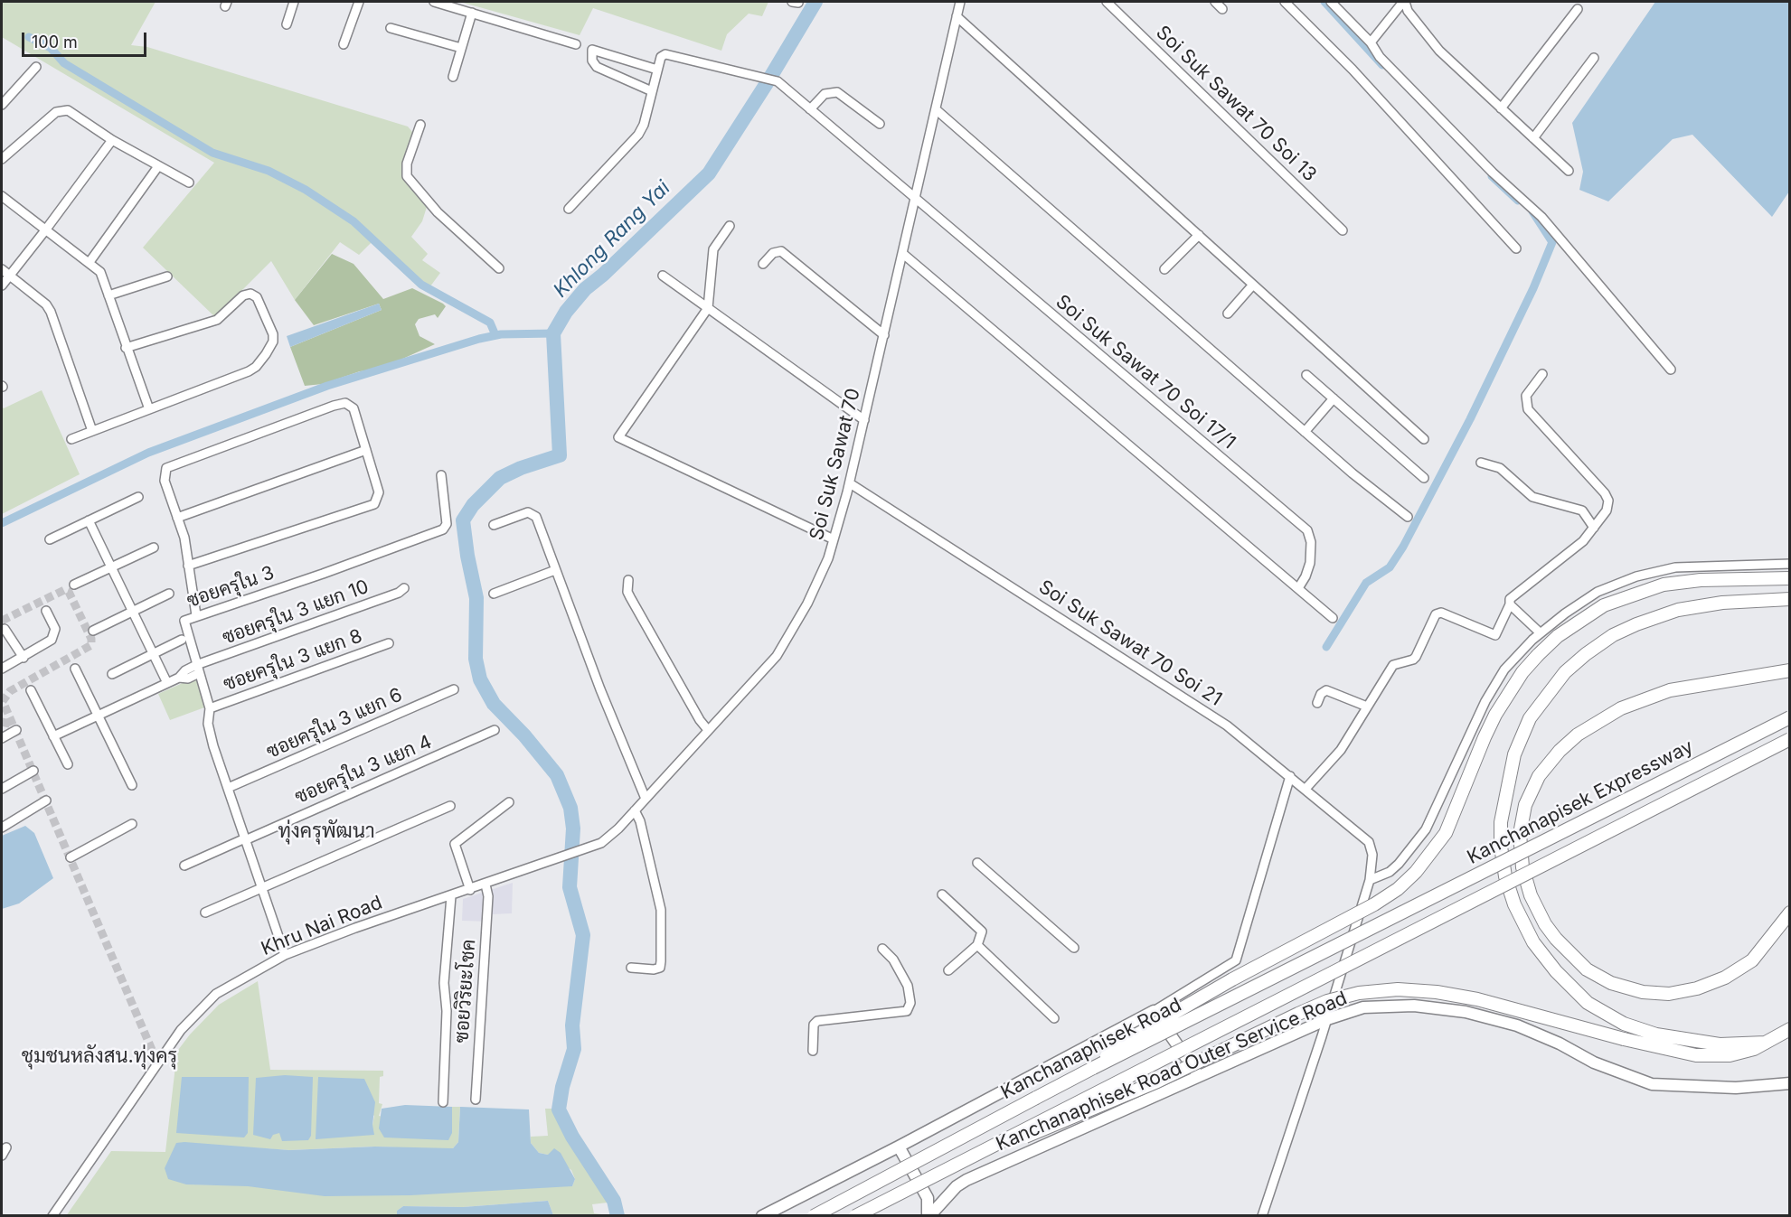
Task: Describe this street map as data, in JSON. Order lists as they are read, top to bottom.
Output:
{
  "streets": {
    "highway": ["Kanchanapisek Expressway", "Kanchanaphisek Road"],
    "main road": ["Kanchanaphisek Road Outer Service Road"],
    "street": [
      "Soi Suk Sawat 70 Soi 13",
      "Soi Suk Sawat 70 Soi 17/1",
      "Soi Suk Sawat 70",
      "ซอยครุใน 3",
      "ซอยครุใน 3 แยก 10",
      "Soi Suk Sawat 70 Soi 21",
      "ซอยครุใน 3 แยก 8",
      "ซอยครุใน 3 แยก 6",
      "ซอยครุใน 3 แยก 4",
      "Khru Nai Road",
      "ซอยวิริยะโชค"
    ]
  },
  "crossings": [
    ["Soi Suk Sawat 70 Soi 17/1", "Soi Suk Sawat 70"],
    ["Soi Suk Sawat 70", "Soi Suk Sawat 70 Soi 21"],
    ["Soi Suk Sawat 70", "Khru Nai Road"],
    ["ซอยครุใน 3", "ซอยครุใน 3 แยก 10"],
    ["ซอยครุใน 3", "ซอยครุใน 3 แยก 8"],
    ["ซอยครุใน 3", "ซอยครุใน 3 แยก 6"],
    ["ซอยครุใน 3", "ซอยครุใน 3 แยก 4"],
    ["ซอยครุใน 3", "Khru Nai Road"],
    ["Kanchanapisek Expressway", "Kanchanaphisek Road"],
    ["Khru Nai Road", "ซอยวิริยะโชค"]
  ],
  "districts": ["ทุ่งครุพัฒนา", "ชุมชนหลังสน.ทุ่งครุ"],
  "water": ["Khlong Rang Yai"],
  "scale_bar": "100 m"
}
